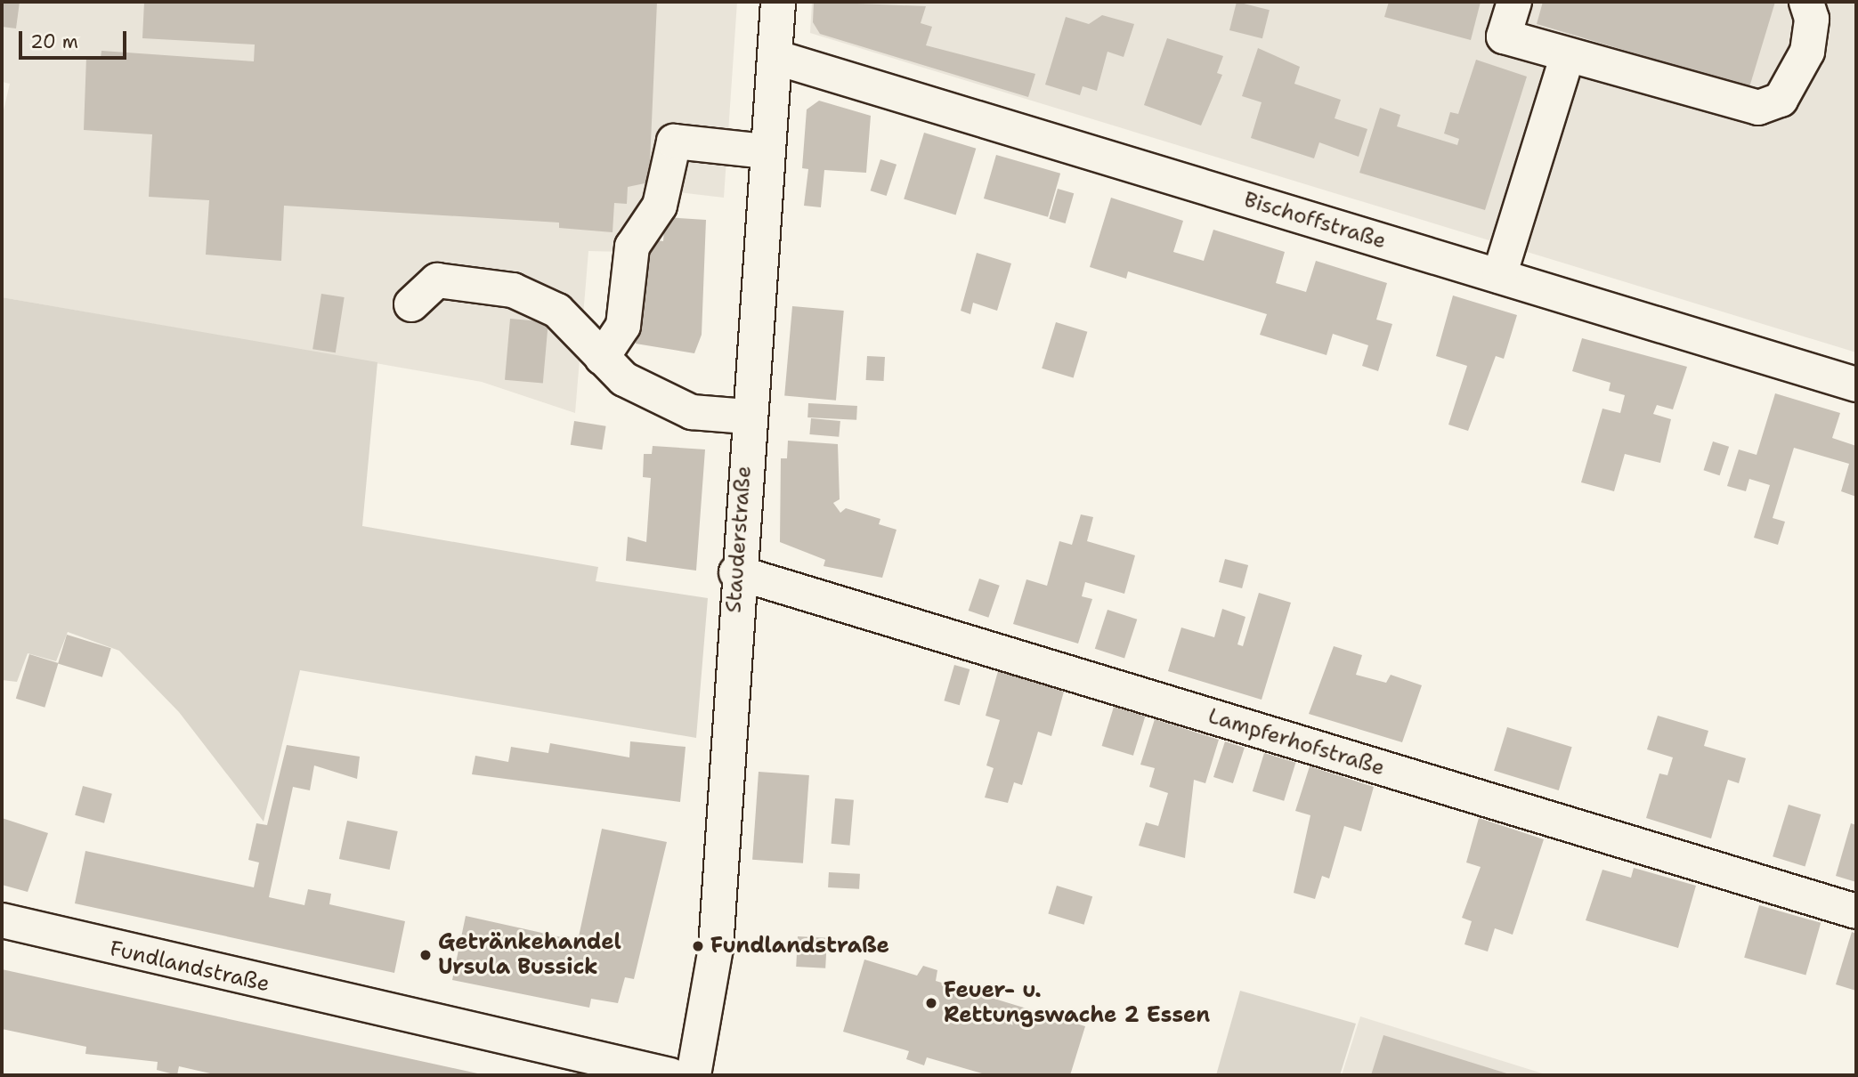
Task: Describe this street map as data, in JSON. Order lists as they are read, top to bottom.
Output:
{
  "streets": {
    "street": [
      "Bischoffstraße",
      "Stauderstraße",
      "Lampferhofstraße",
      "Fundlandstraße"
    ]
  },
  "crossings": [
    ["Bischoffstraße", "Stauderstraße"],
    ["Stauderstraße", "Lampferhofstraße"]
  ],
  "places": ["Fundlandstraße", "Getränkehandel Ursula Bussick", "Feuer- u. Rettungswache 2 Essen"],
  "scale_bar": "20 m"
}
